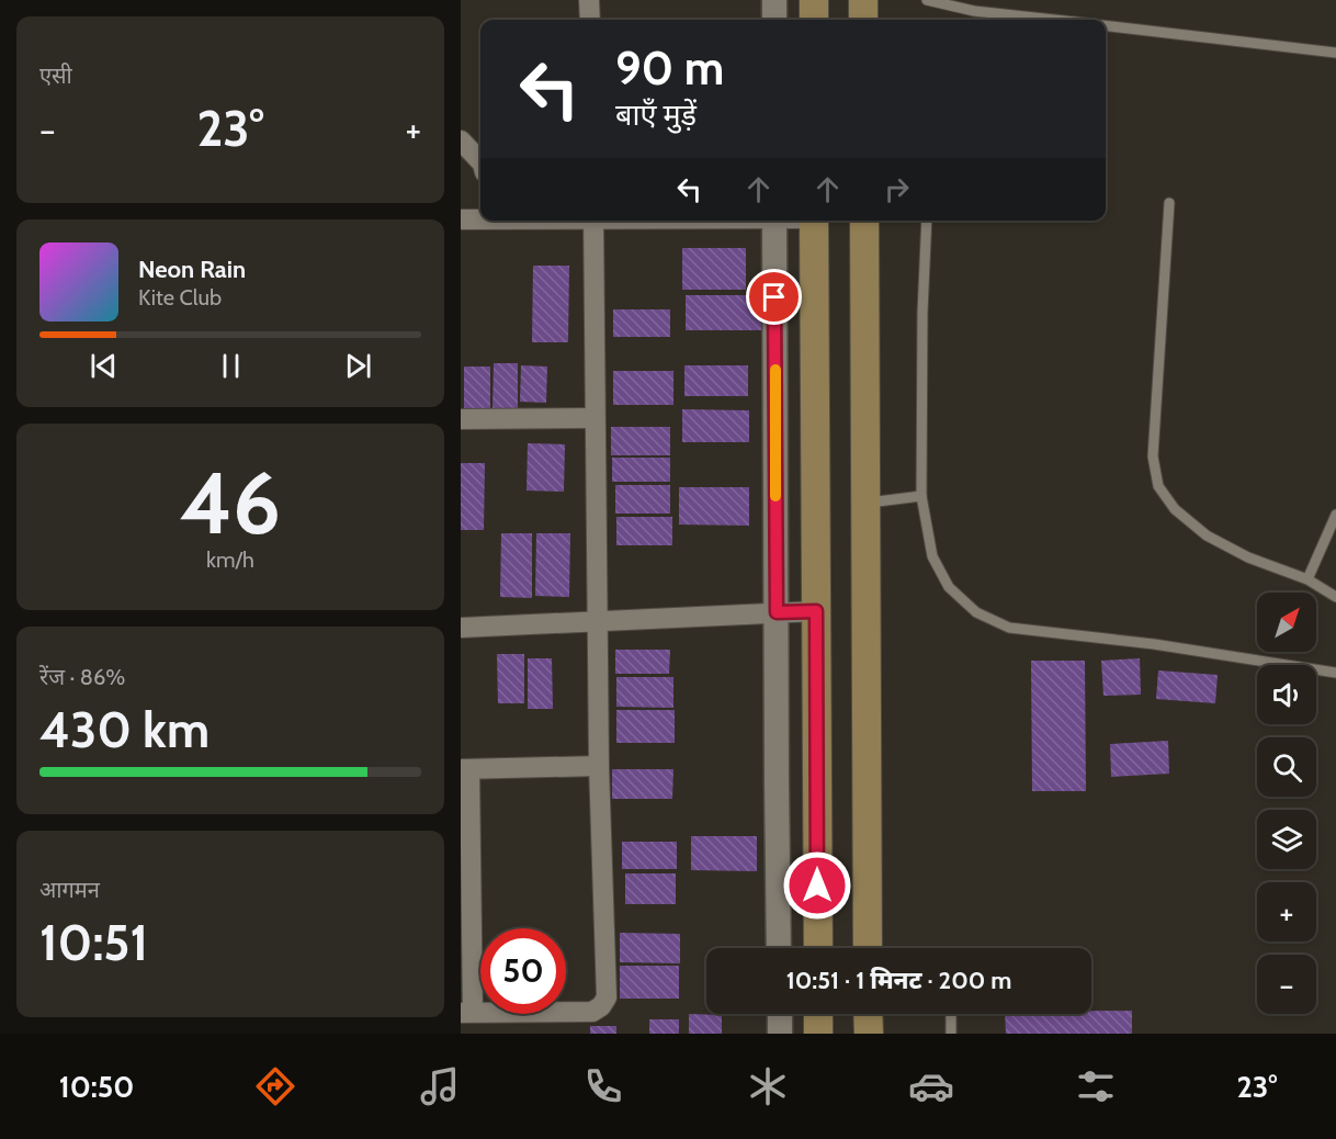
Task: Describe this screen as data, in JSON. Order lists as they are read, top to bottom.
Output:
{
  "north": "top right",
  "page": {
    "tile": [
      "एसी",
      ["46", "km/h"],
      ["रेंज · 86%", "430 km"],
      ["आगमन", "10:51"]
    ],
    "turn": ["90 m", "बाएँ मुड़ें"],
    "heat": ["−", "23°", "+"],
    "song": ["Neon Rain", "Kite Club"],
    "map_buttons": ["+", "−"],
    "limit": "50",
    "trip": "10:51 · 1 मिनट · 200 m",
    "tabs": ["10:50", "23°"]
  }
}
